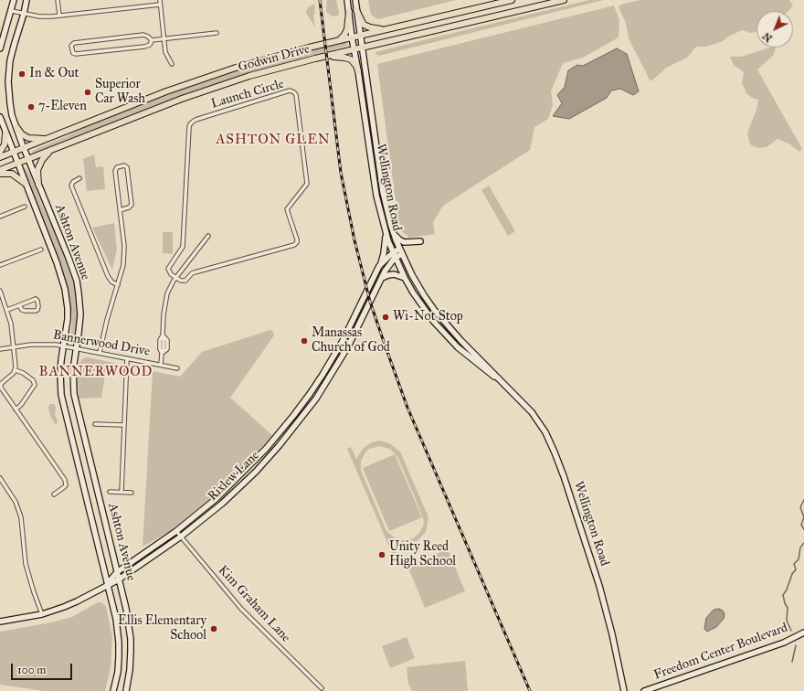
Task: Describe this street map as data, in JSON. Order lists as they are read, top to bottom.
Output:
{
  "streets": {
    "main road": [
      "Godwin Drive",
      "Wellington Road",
      "Ashton Avenue",
      "Rixlew Lane",
      "Freedom Center Boulevard"
    ],
    "street": ["Launch Circle", "Bannerwood Drive", "Kim Graham Lane"]
  },
  "crossings": [
    ["Godwin Drive", "Wellington Road"],
    ["Godwin Drive", "Ashton Avenue"],
    ["Wellington Road", "Rixlew Lane"],
    ["Ashton Avenue", "Bannerwood Drive"],
    ["Ashton Avenue", "Rixlew Lane"],
    ["Rixlew Lane", "Kim Graham Lane"]
  ],
  "districts": ["ASHTON GLEN", "BANNERWOOD"],
  "places": [
    "In & Out",
    "Superior Car Wash",
    "7-Eleven",
    "Wi-Not Stop",
    "Manassas Church of God",
    "Unity Reed High School",
    "Ellis Elementary School"
  ],
  "scale_bar": "100 m",
  "north": "bottom left"
}
